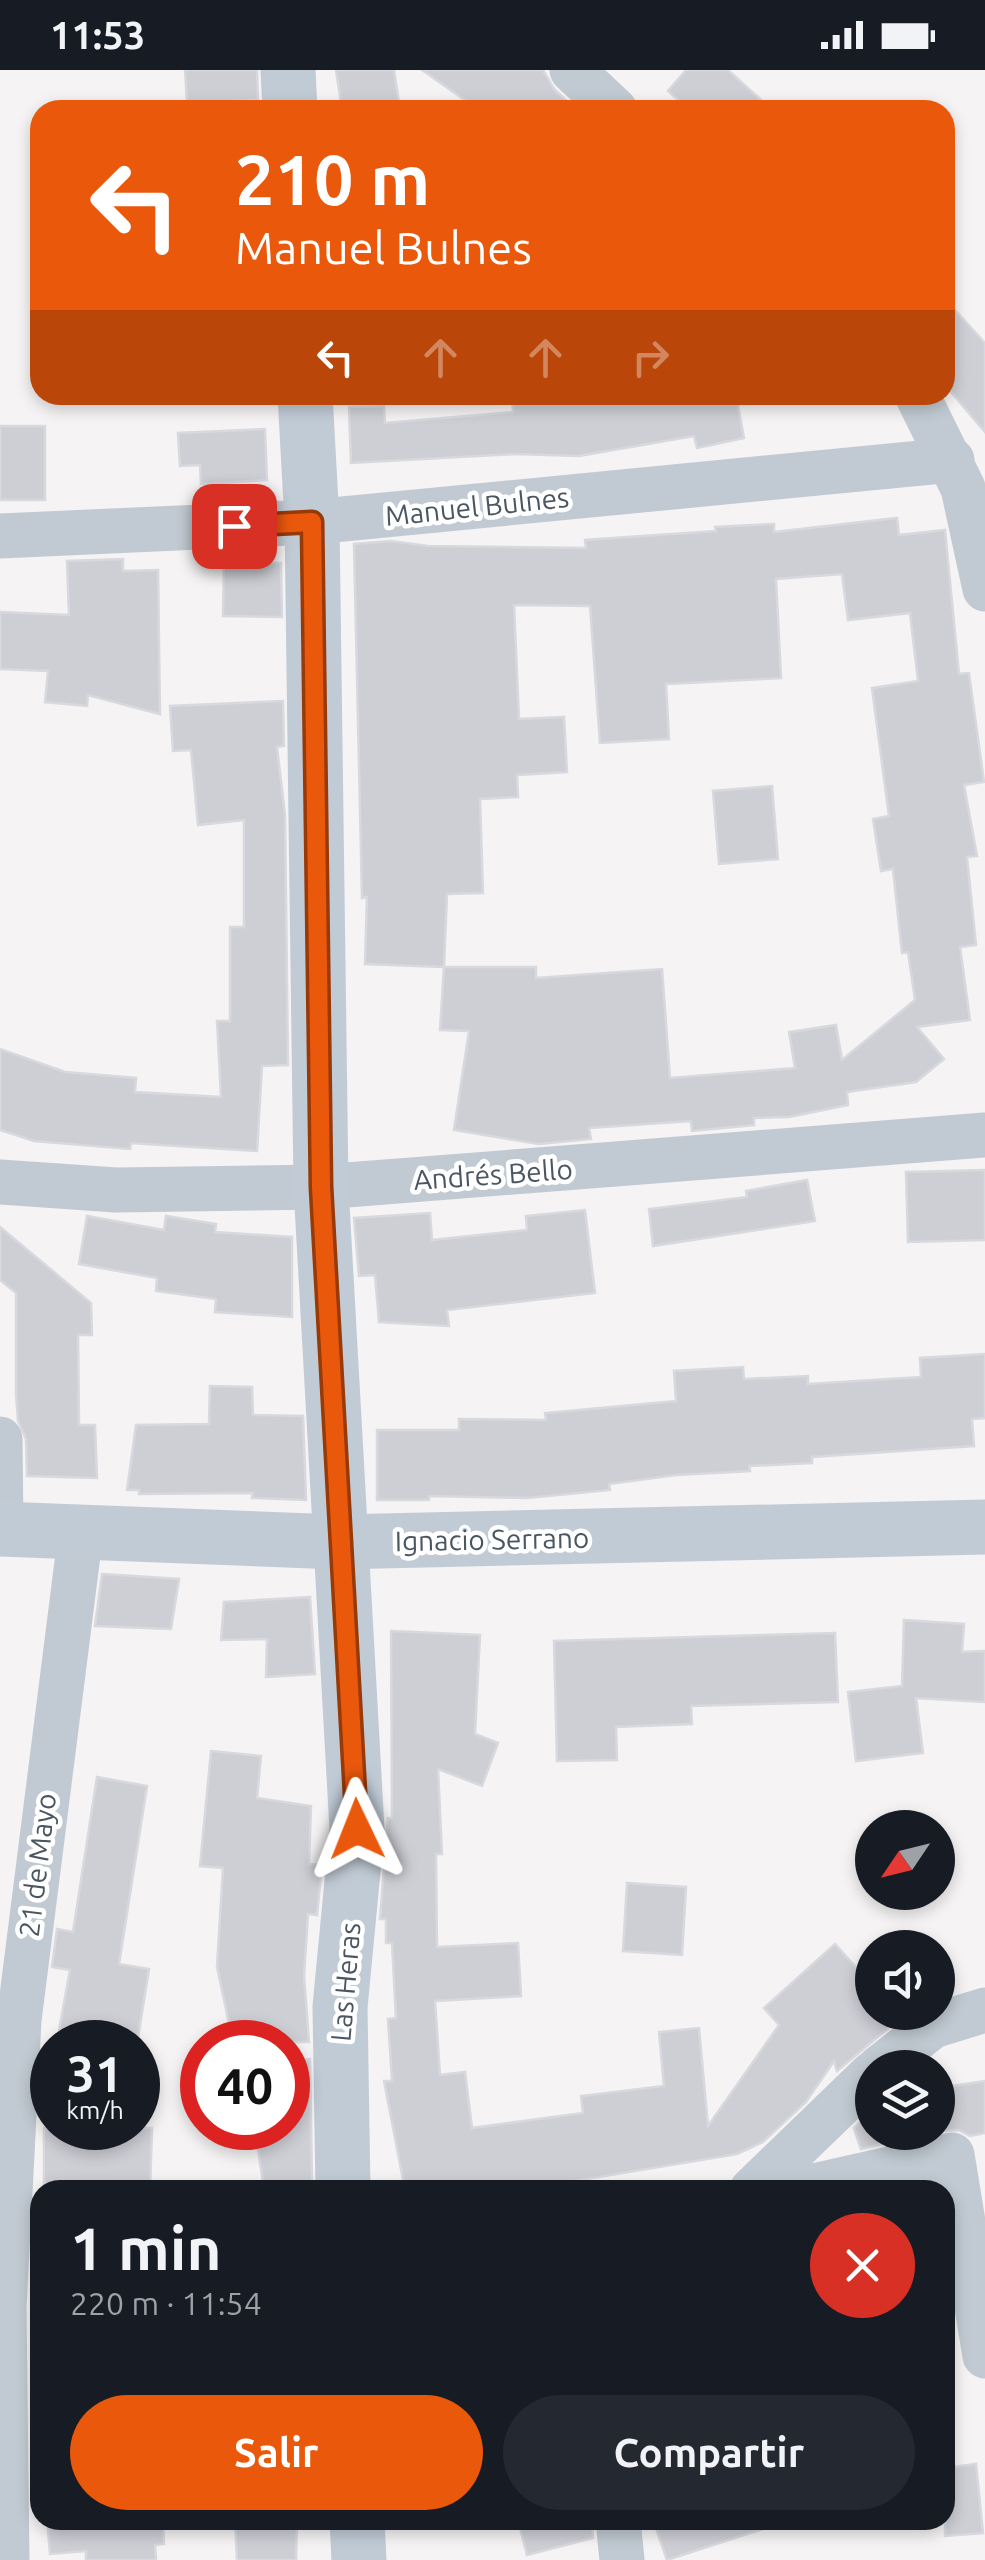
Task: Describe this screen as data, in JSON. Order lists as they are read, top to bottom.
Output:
{
  "streets": {
    "street": [
      "Manuel Bulnes",
      "Andrés Bello",
      "Ignacio Serrano",
      "21 de Mayo",
      "Las Heras"
    ]
  },
  "crossings": [
    ["Manuel Bulnes", "Las Heras"],
    ["Andrés Bello", "Las Heras"],
    ["Ignacio Serrano", "21 de Mayo"],
    ["Ignacio Serrano", "Las Heras"]
  ],
  "north": "bottom left",
  "page": {
    "status": "11:53",
    "turn": ["210 m", "Manuel Bulnes"],
    "speed": "31 km/h",
    "limit": "40",
    "heading": ["1 min", "220 m · 11:54"],
    "buttons": ["Salir", "Compartir"]
  }
}
